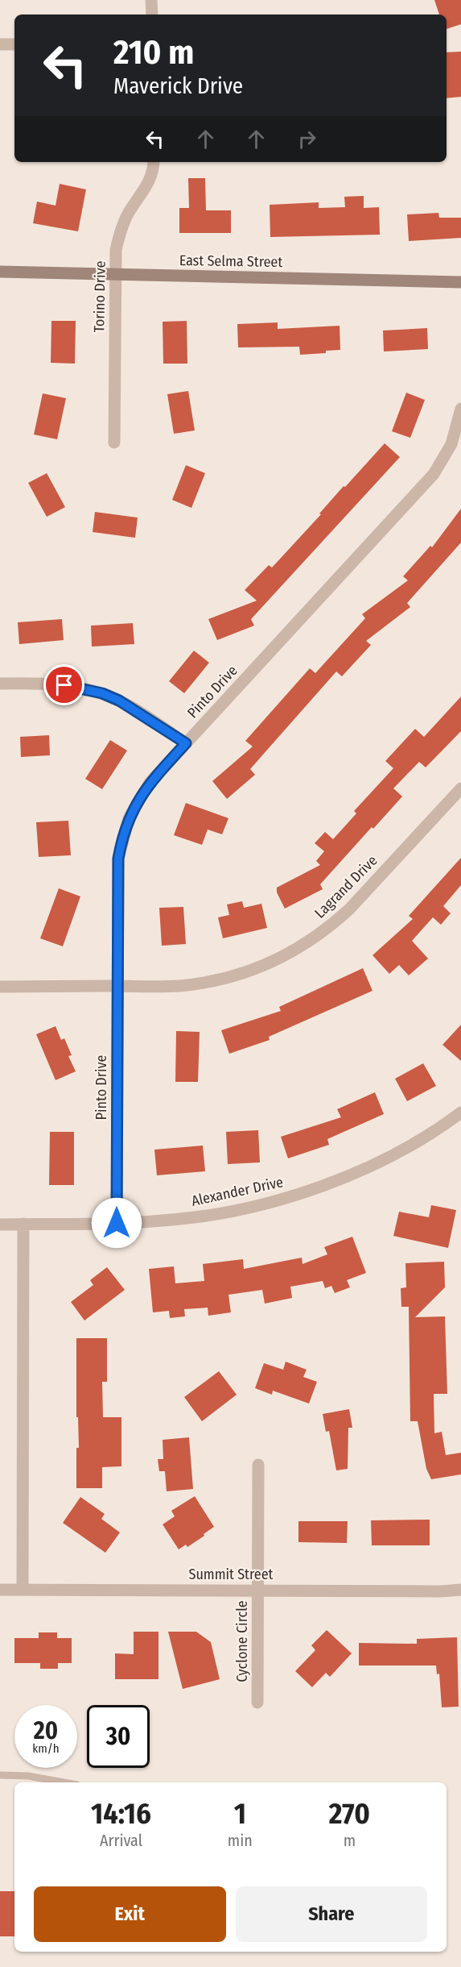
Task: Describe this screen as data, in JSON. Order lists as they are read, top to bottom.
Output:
{
  "streets": {
    "street": [
      "East Selma Street",
      "Torino Drive",
      "Pinto Drive",
      "Lagrand Drive",
      "Alexander Drive",
      "Summit Street",
      "Cyclone Circle"
    ]
  },
  "crossings": [
    ["East Selma Street", "Torino Drive"],
    ["Pinto Drive", "Lagrand Drive"],
    ["Pinto Drive", "Alexander Drive"],
    ["Summit Street", "Cyclone Circle"]
  ],
  "page": {
    "turn": ["210 m", "Maverick Drive"],
    "speed": "20 km/h",
    "limit": "30",
    "eta": [
      "14:16",
      "Arrival",
      "1",
      "min",
      "270",
      "m"
    ],
    "buttons": ["Exit", "Share"]
  }
}
